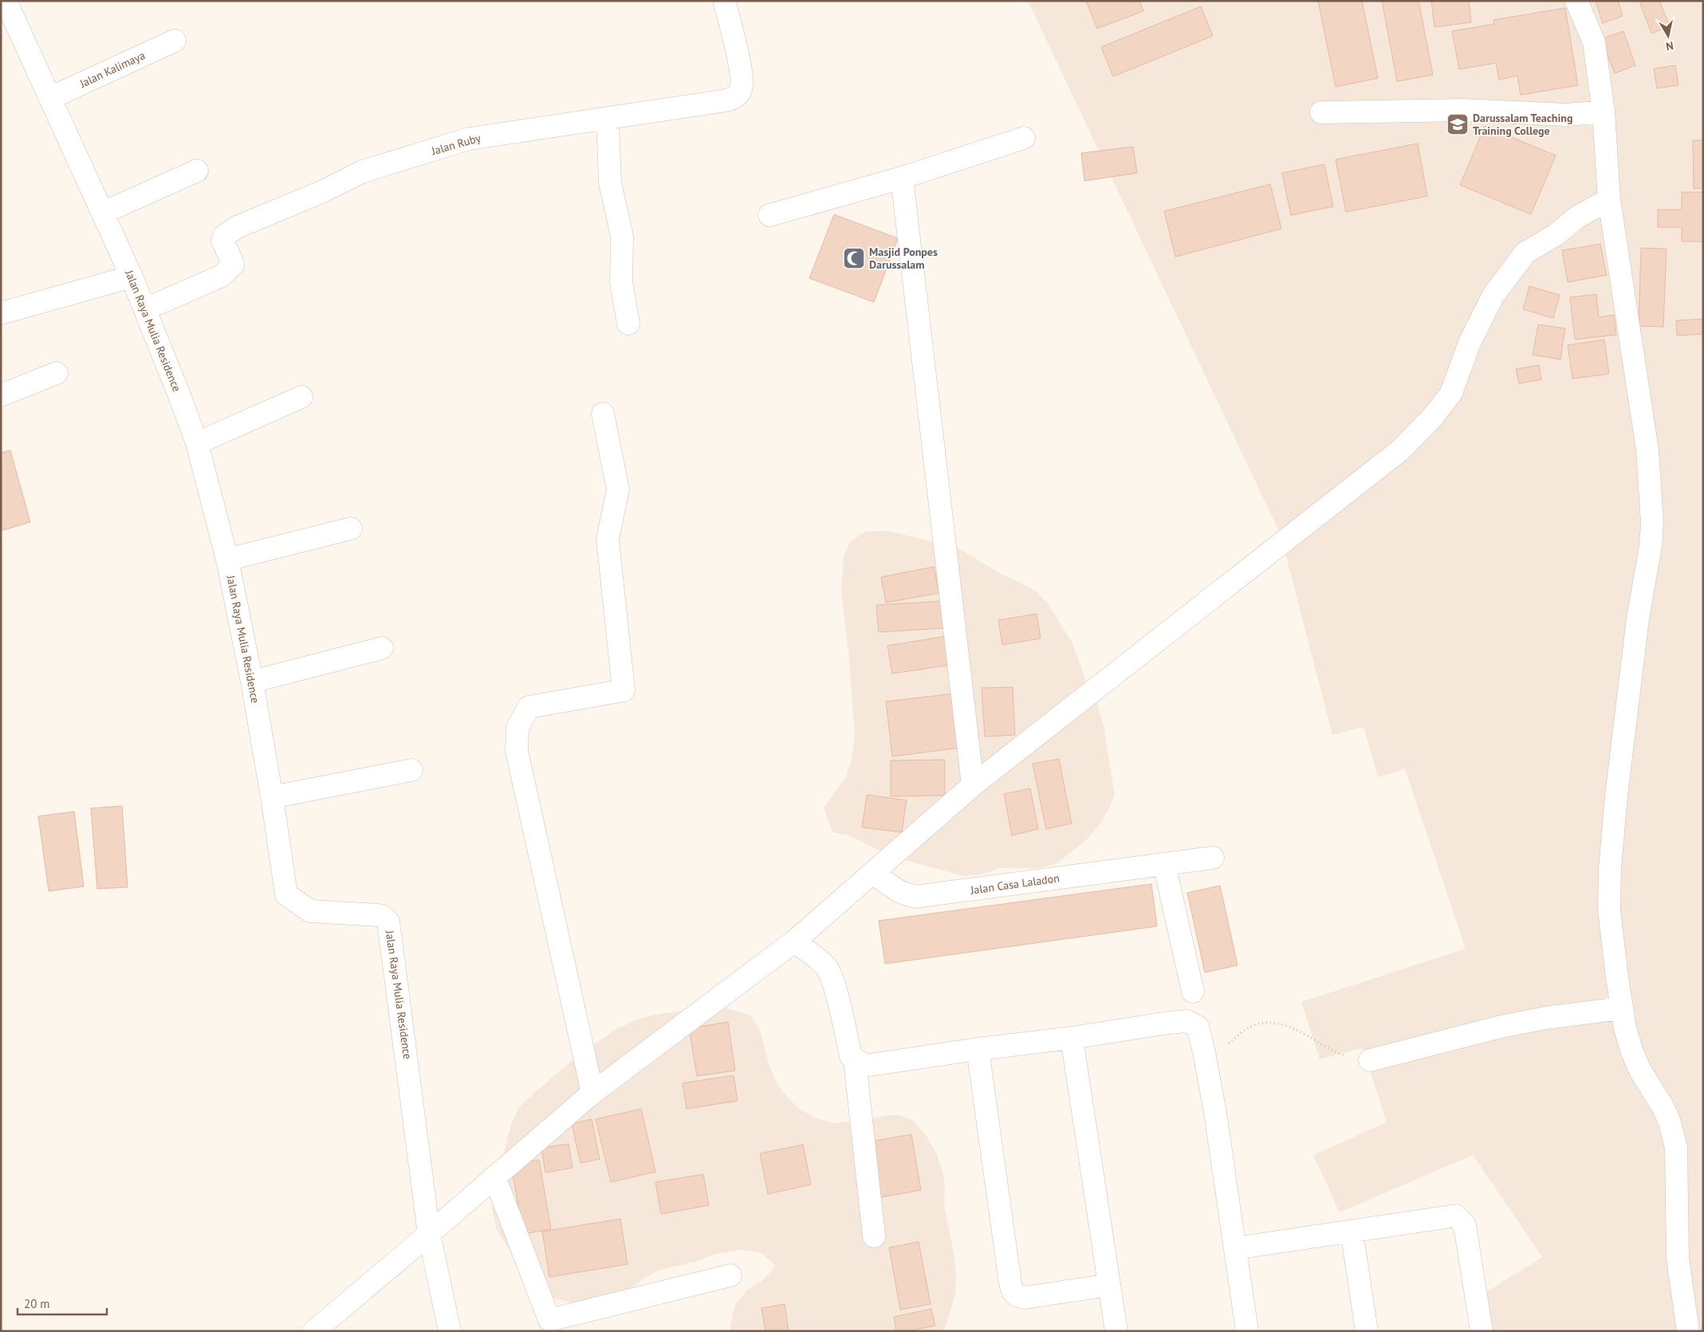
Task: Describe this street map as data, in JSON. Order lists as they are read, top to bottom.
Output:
{
  "streets": {
    "street": [
      "Jalan Kalimaya",
      "Jalan Ruby",
      "Jalan Raya Mulia Residence",
      "Jalan Casa Laladon"
    ]
  },
  "crossings": [
    ["Jalan Kalimaya", "Jalan Raya Mulia Residence"],
    ["Jalan Ruby", "Jalan Raya Mulia Residence"]
  ],
  "places": {
    "school or university": ["Darussalam Teaching Training College"],
    "mosque": ["Masjid Ponpes Darussalam"]
  },
  "scale_bar": "20 m",
  "north": "bottom"
}
